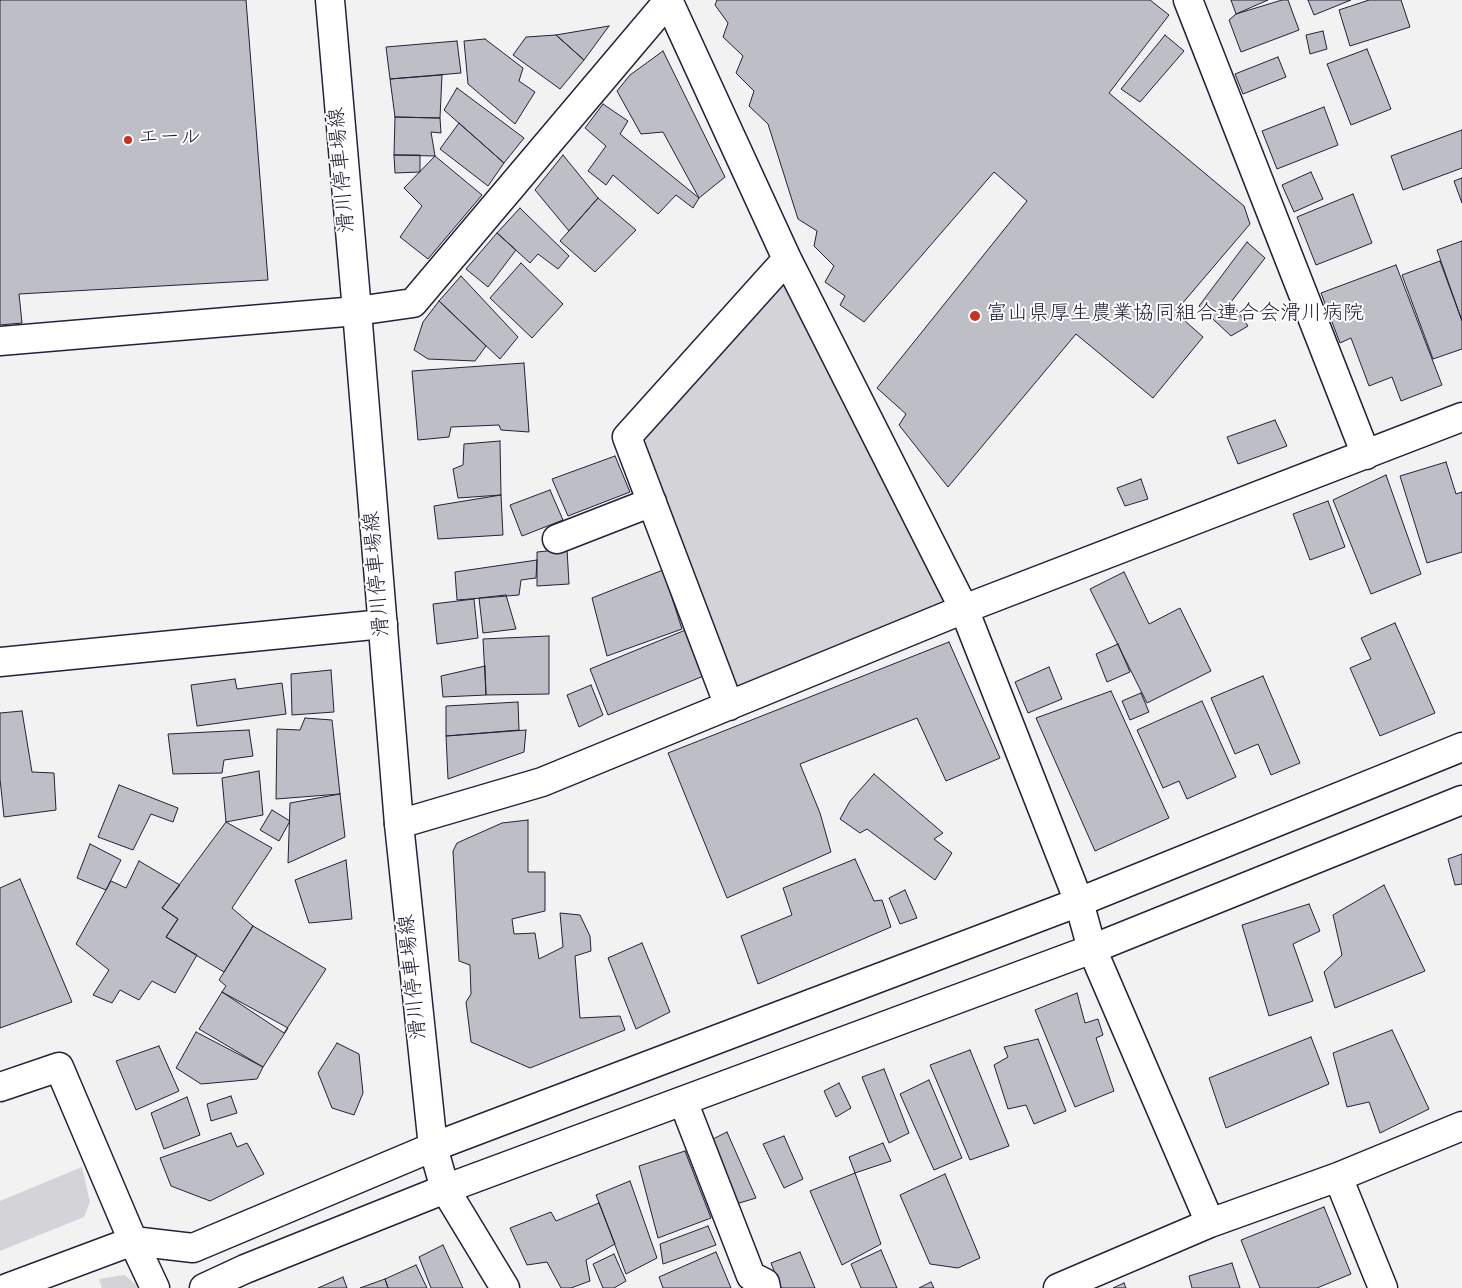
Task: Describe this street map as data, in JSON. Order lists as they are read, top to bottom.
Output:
{
  "streets": {
    "street": ["滑川停車場線"]
  },
  "places": ["エール", "富山県厚生農業協同組合連合会滑川病院"]
}
